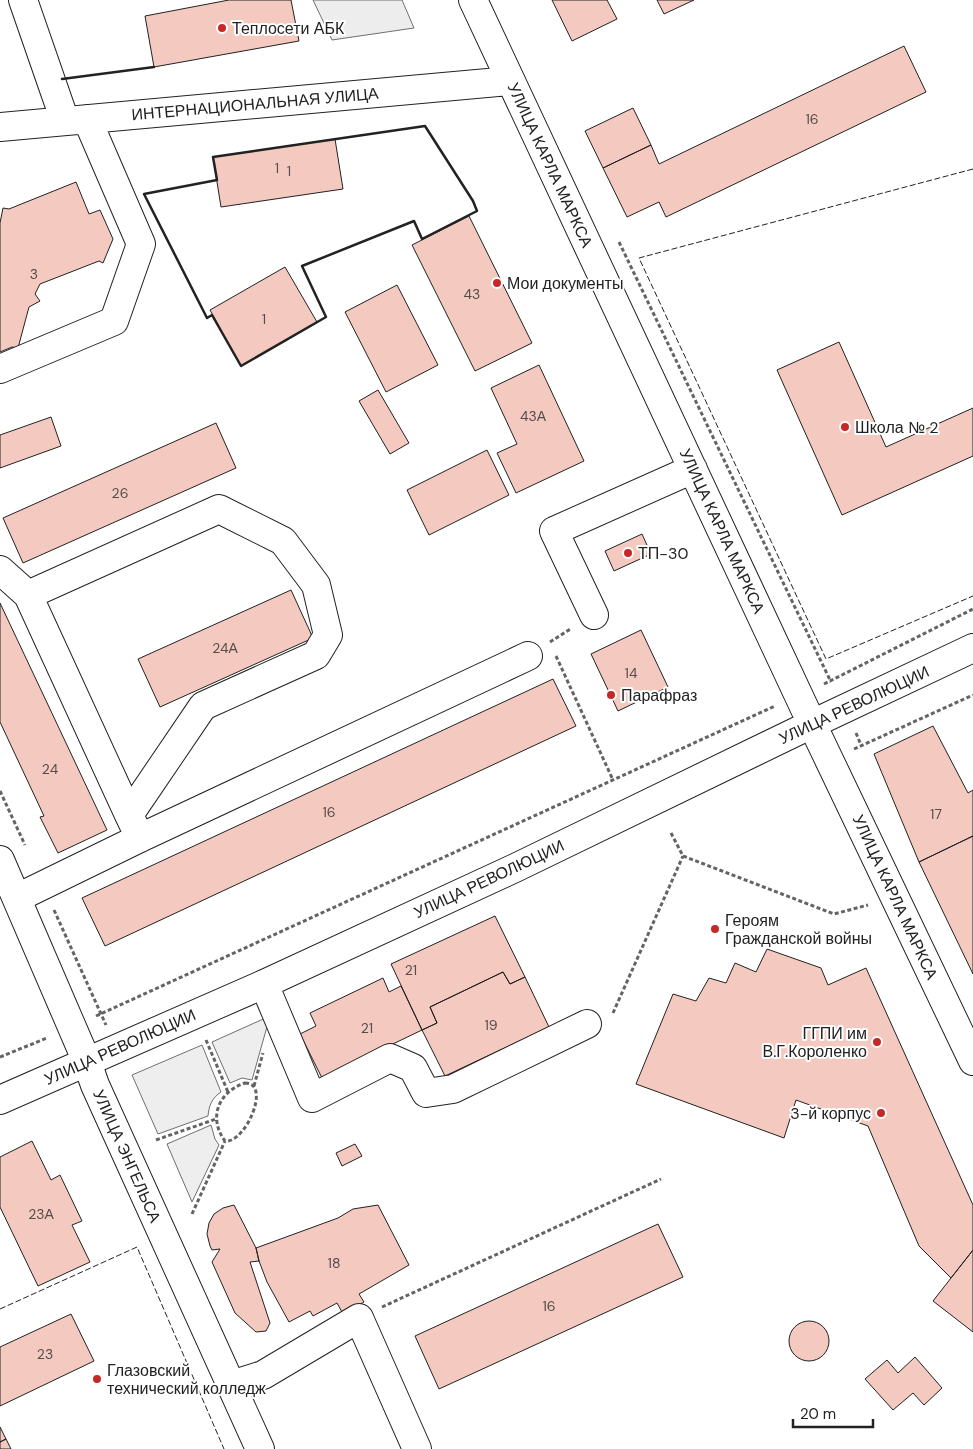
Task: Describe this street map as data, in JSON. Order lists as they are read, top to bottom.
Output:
{
  "streets": {
    "street": [
      "ИНТЕРНАЦИОНАЛЬНАЯ УЛИЦА",
      "УЛИЦА КАРЛА МАРКСА",
      "УЛИЦА РЕВОЛЮЦИИ",
      "УЛИЦА ЭНГЕЛЬСА"
    ]
  },
  "crossings": [
    ["ИНТЕРНАЦИОНАЛЬНАЯ УЛИЦА", "УЛИЦА КАРЛА МАРКСА"],
    ["УЛИЦА КАРЛА МАРКСА", "УЛИЦА РЕВОЛЮЦИИ"],
    ["УЛИЦА РЕВОЛЮЦИИ", "УЛИЦА ЭНГЕЛЬСА"]
  ],
  "places": [
    "Теплосети АБК",
    "Мои документы",
    "Школа № 2",
    "ТП-30",
    "Парафраз",
    "Героям Гражданской войны",
    "ГГПИ им В.Г.Короленко",
    "3-й корпус",
    "Глазовский технический колледж"
  ],
  "house_numbers": [
    "16",
    "1",
    "1",
    "3",
    "43",
    "1",
    "43А",
    "26",
    "24А",
    "14",
    "24",
    "16",
    "17",
    "21",
    "19",
    "21",
    "23А",
    "18",
    "16",
    "23"
  ],
  "scale_bar": "20 m"
}
